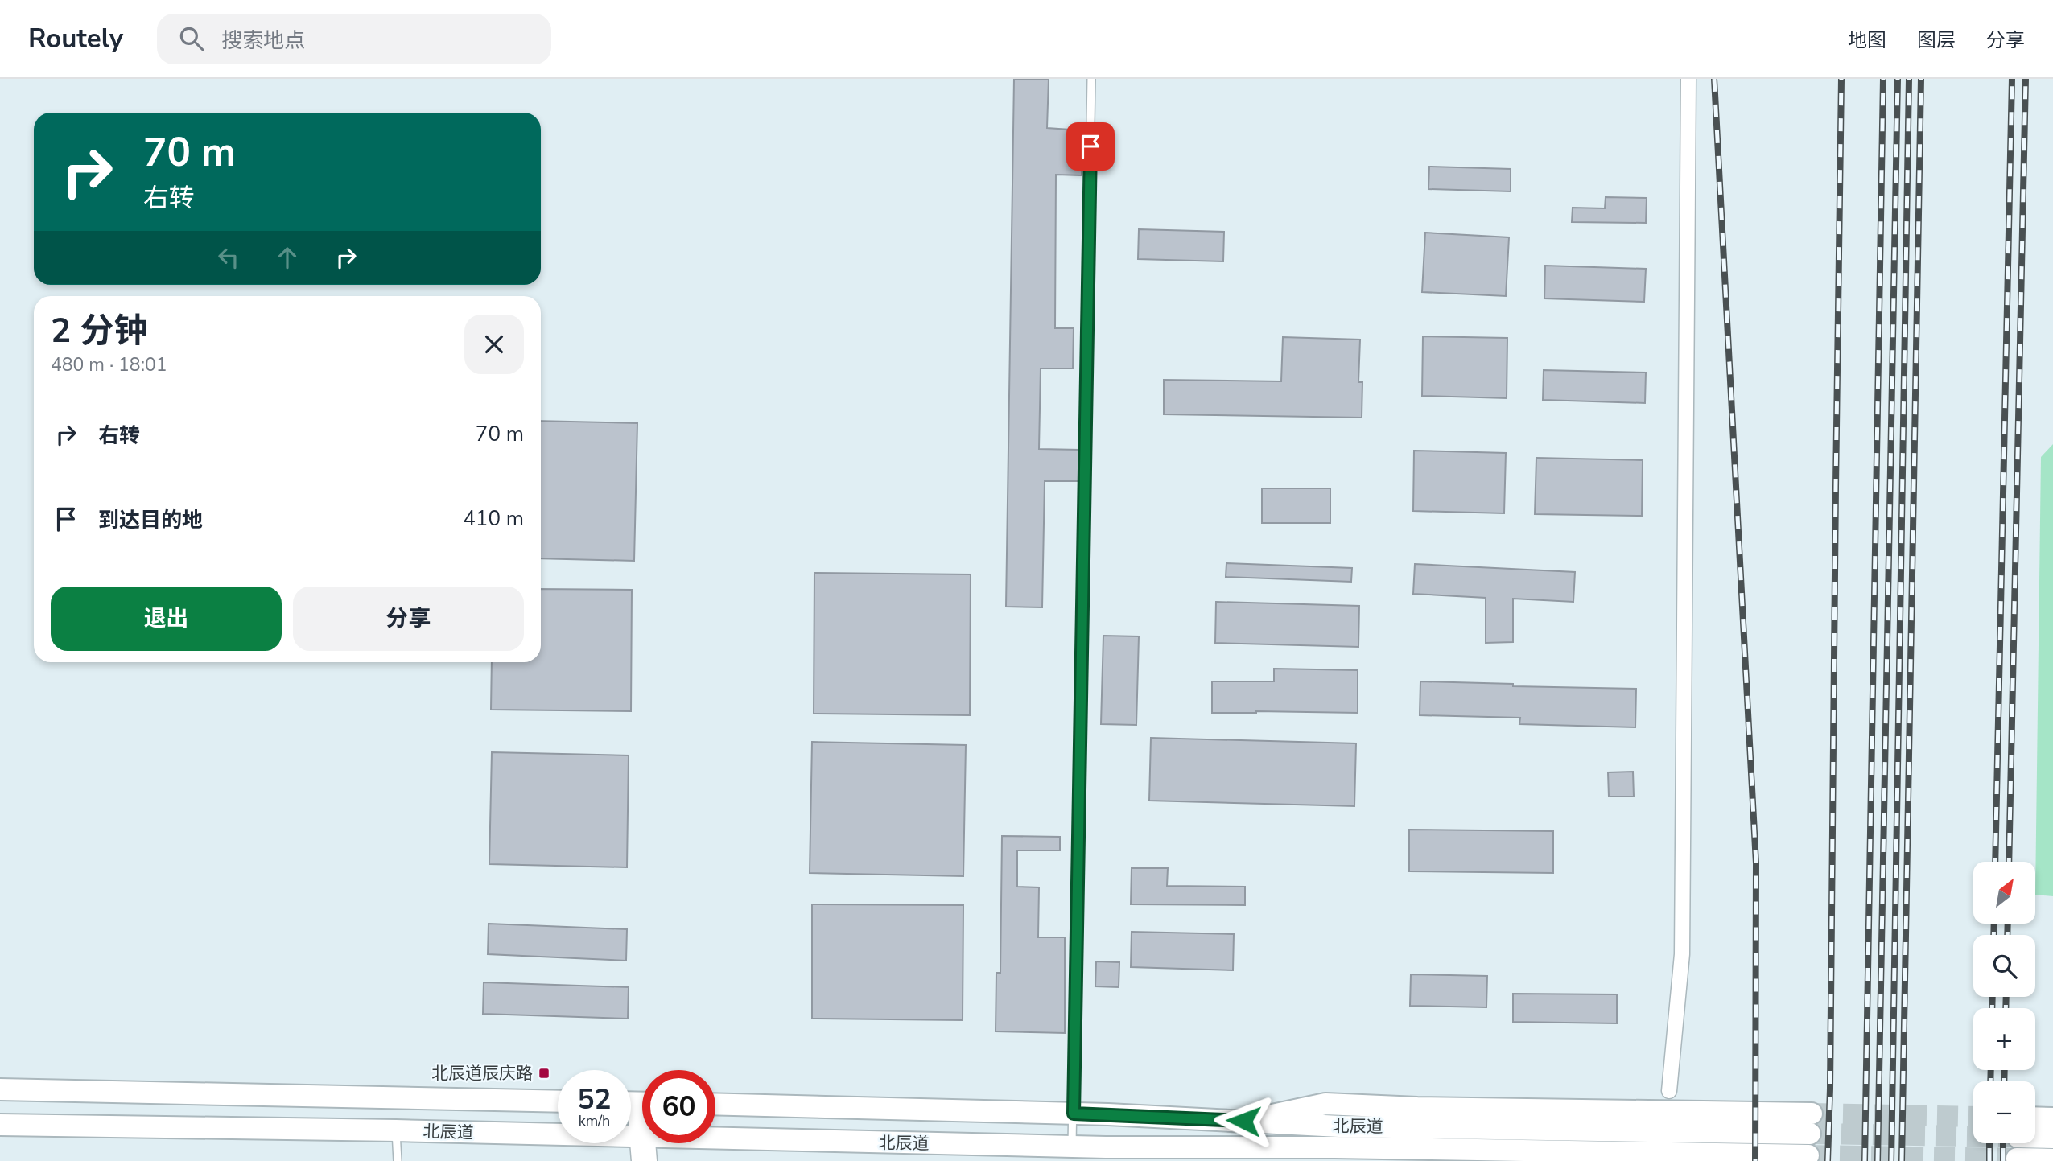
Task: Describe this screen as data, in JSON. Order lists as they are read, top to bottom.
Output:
{
  "streets": {
    "main road": ["北辰道"]
  },
  "places": {
    "transit": ["北辰道辰庆路"]
  },
  "north": "top right",
  "page": {
    "header": "Routely",
    "search": "搜索地点",
    "nav": ["地图", "图层", "分享"],
    "turn": ["70 m", "右转"],
    "heading": ["2 分钟", "480 m · 18:01"],
    "list": [
      {
        "name": "右转",
        "value": "70 m"
      },
      {
        "name": "到达目的地",
        "value": "410 m"
      }
    ],
    "buttons": ["退出", "分享"],
    "map_buttons": ["+", "−"],
    "speed": "52 km/h",
    "limit": "60"
  }
}
